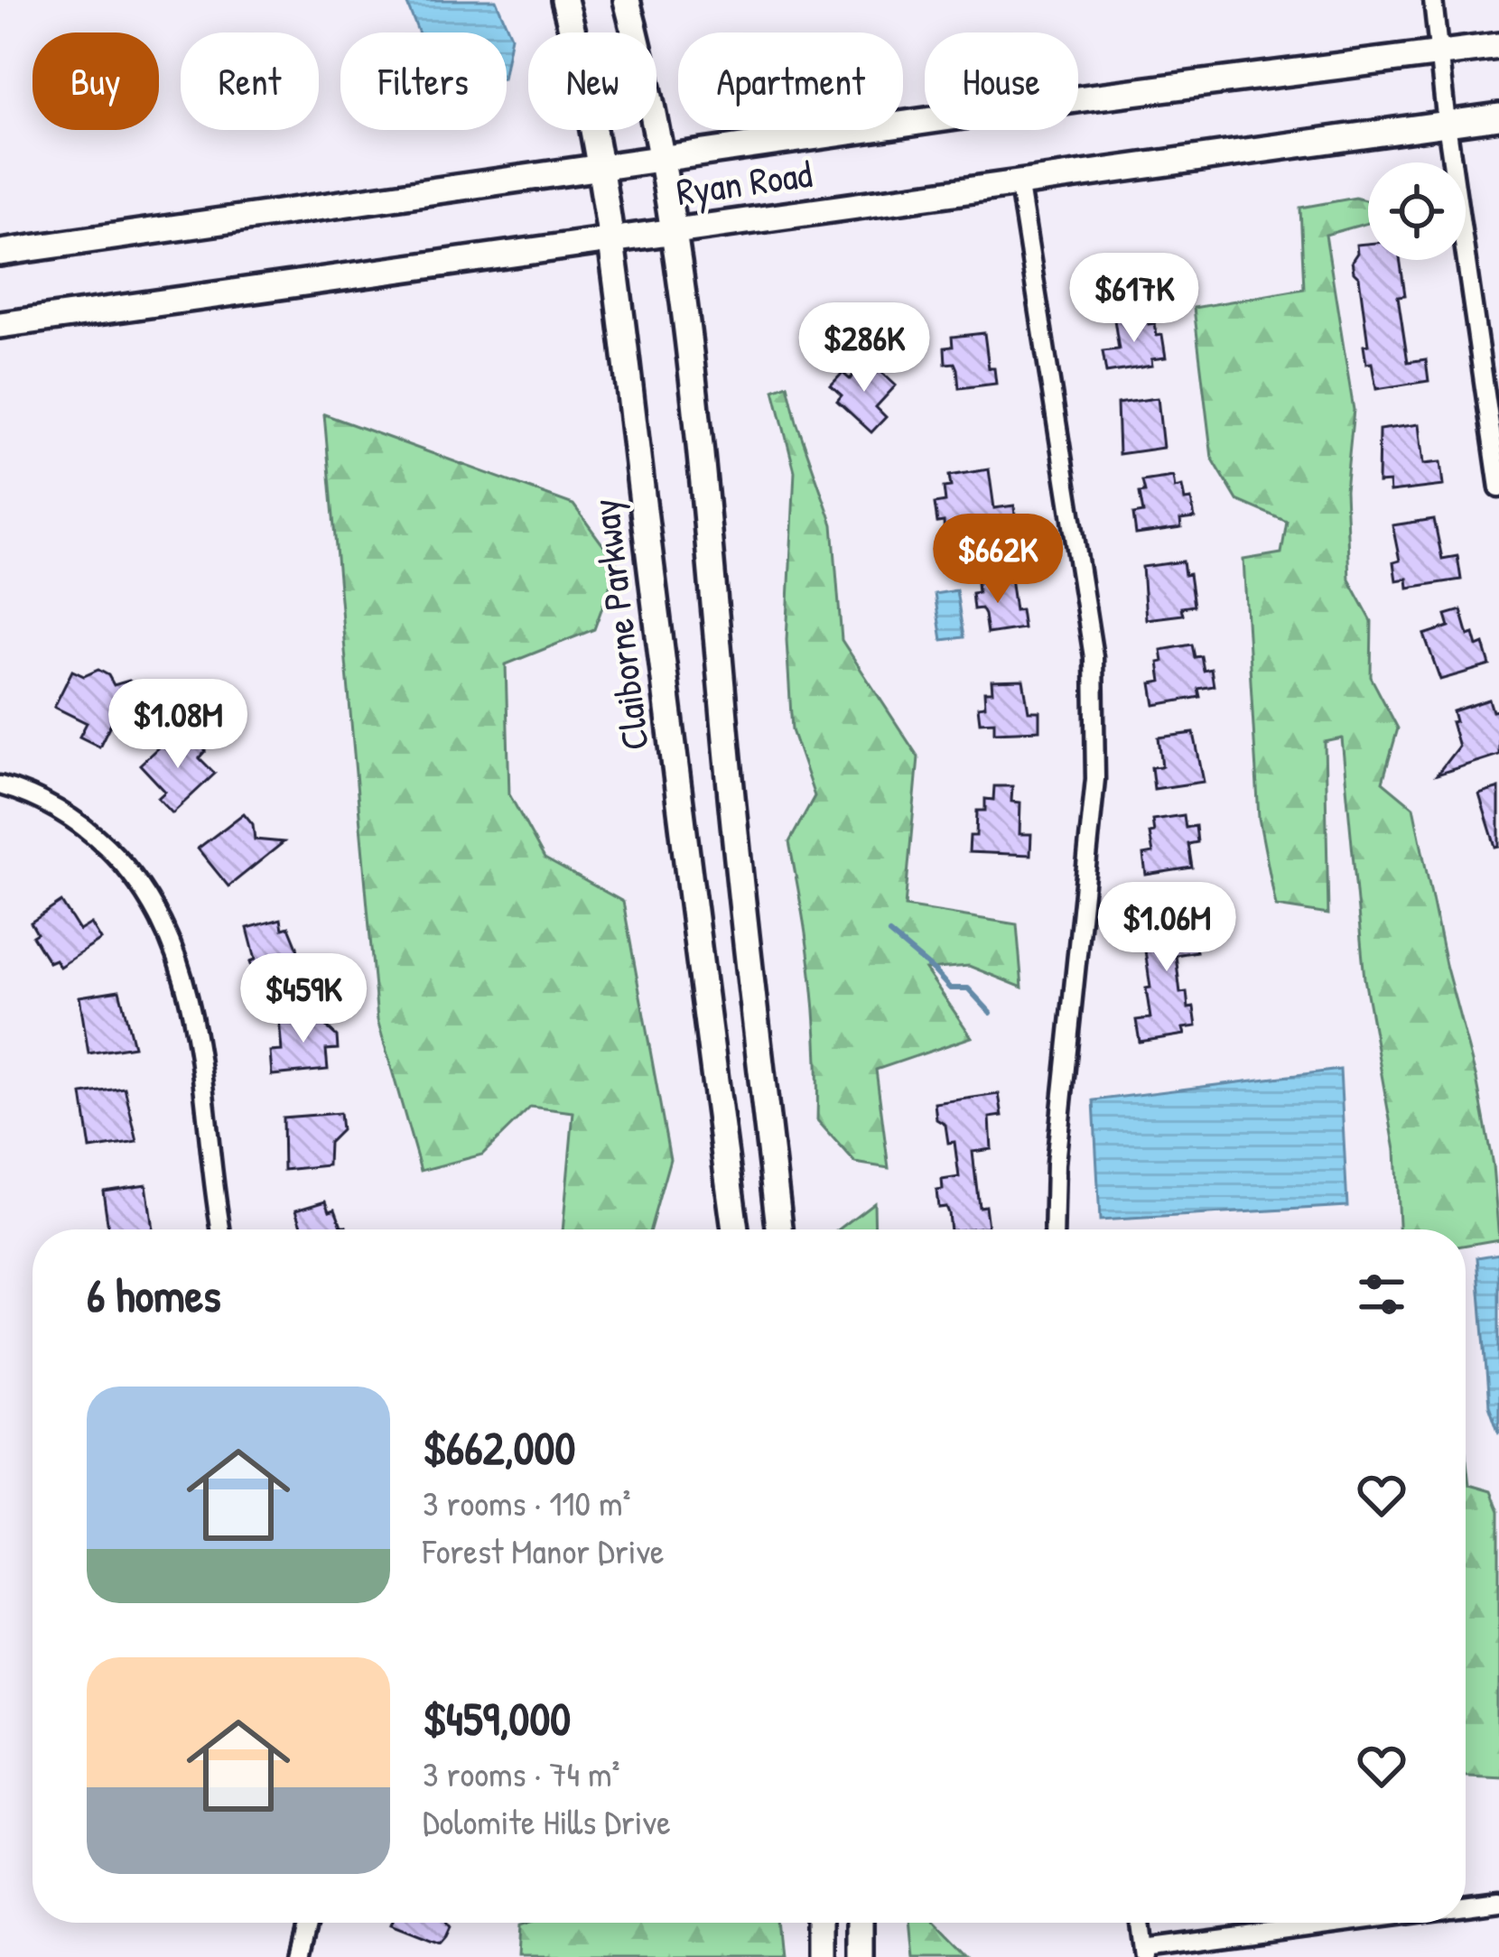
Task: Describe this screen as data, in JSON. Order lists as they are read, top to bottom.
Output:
{
  "streets": {
    "main road": ["Ryan Road", "Claiborne Parkway"]
  },
  "crossings": [
    ["Ryan Road", "Claiborne Parkway"]
  ],
  "page": {
    "chip": [
      "Buy",
      "Rent",
      "Filters",
      "New",
      "Apartment",
      "House"
    ],
    "price": [
      "$617K",
      "$286K",
      "$662K",
      "$1.08M",
      "$1.06M",
      "$459K"
    ],
    "heading": "6 homes",
    "list": [
      {
        "name": "$662,000",
        "note": "3 rooms · 110 m² · Forest Manor Drive"
      },
      {
        "name": "$459,000",
        "note": "3 rooms · 74 m² · Dolomite Hills Drive"
      }
    ]
  }
}
